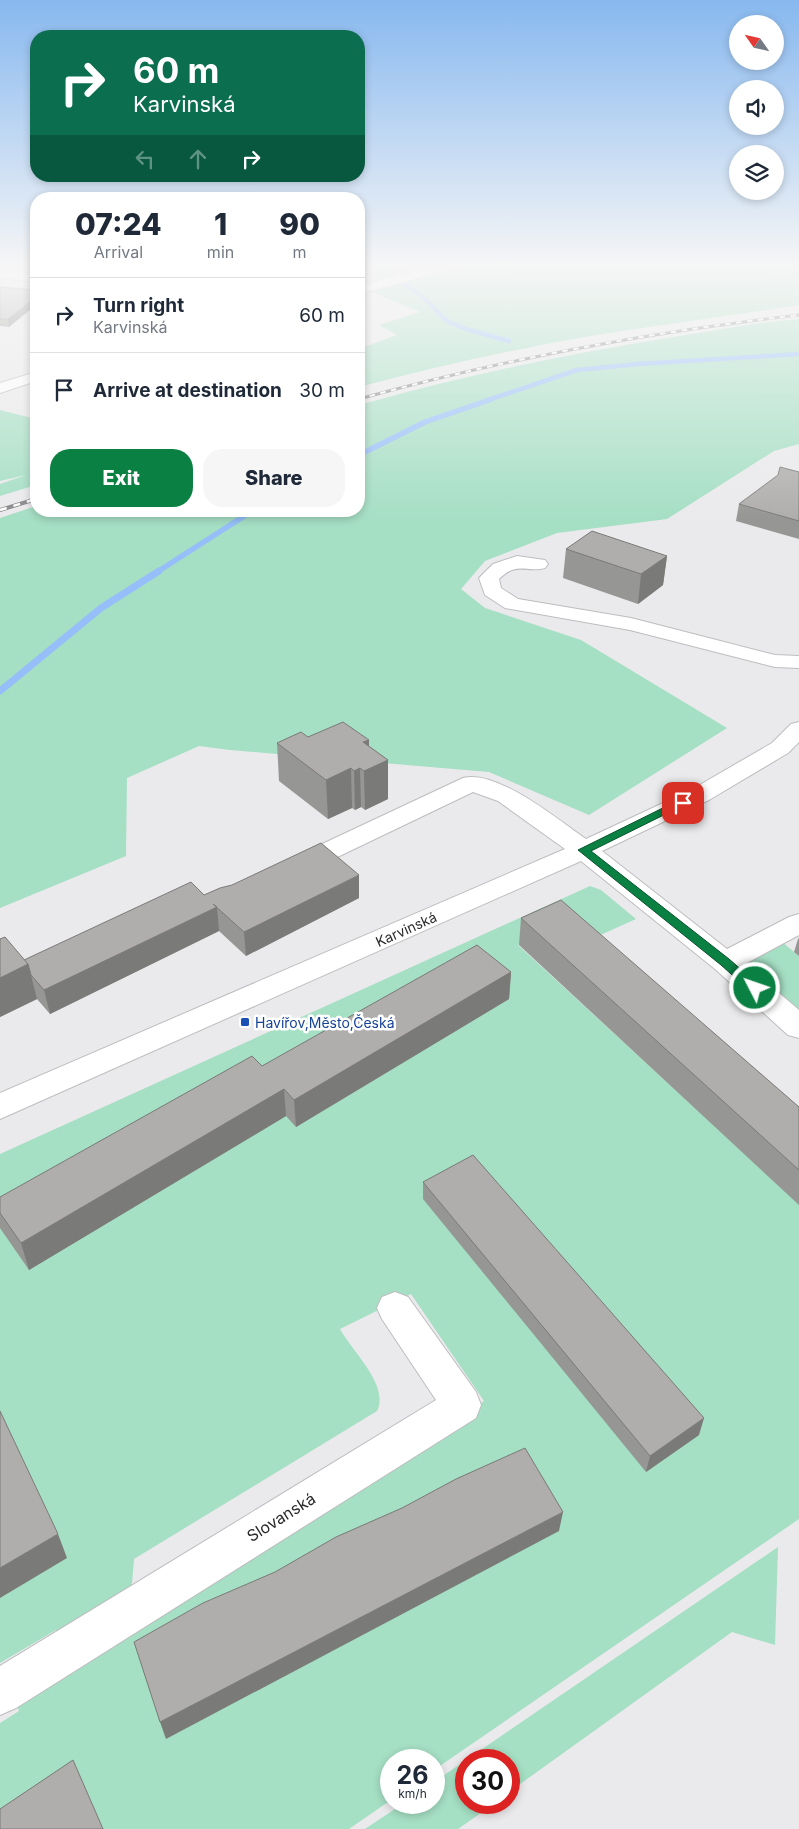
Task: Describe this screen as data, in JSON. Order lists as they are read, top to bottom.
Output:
{
  "streets": {
    "street": ["Karvinská", "Slovanská"]
  },
  "places": {
    "transit": ["Havířov,Město,Česká"]
  },
  "north": "top left",
  "page": {
    "turn": ["60 m", "Karvinská"],
    "eta": [
      "07:24",
      "Arrival",
      "1",
      "min",
      "90",
      "m"
    ],
    "list": [
      {
        "name": "Turn right",
        "note": "Karvinská",
        "value": "60 m"
      },
      {
        "name": "Arrive at destination",
        "value": "30 m"
      }
    ],
    "buttons": ["Exit", "Share"],
    "speed": "26 km/h",
    "limit": "30"
  }
}
